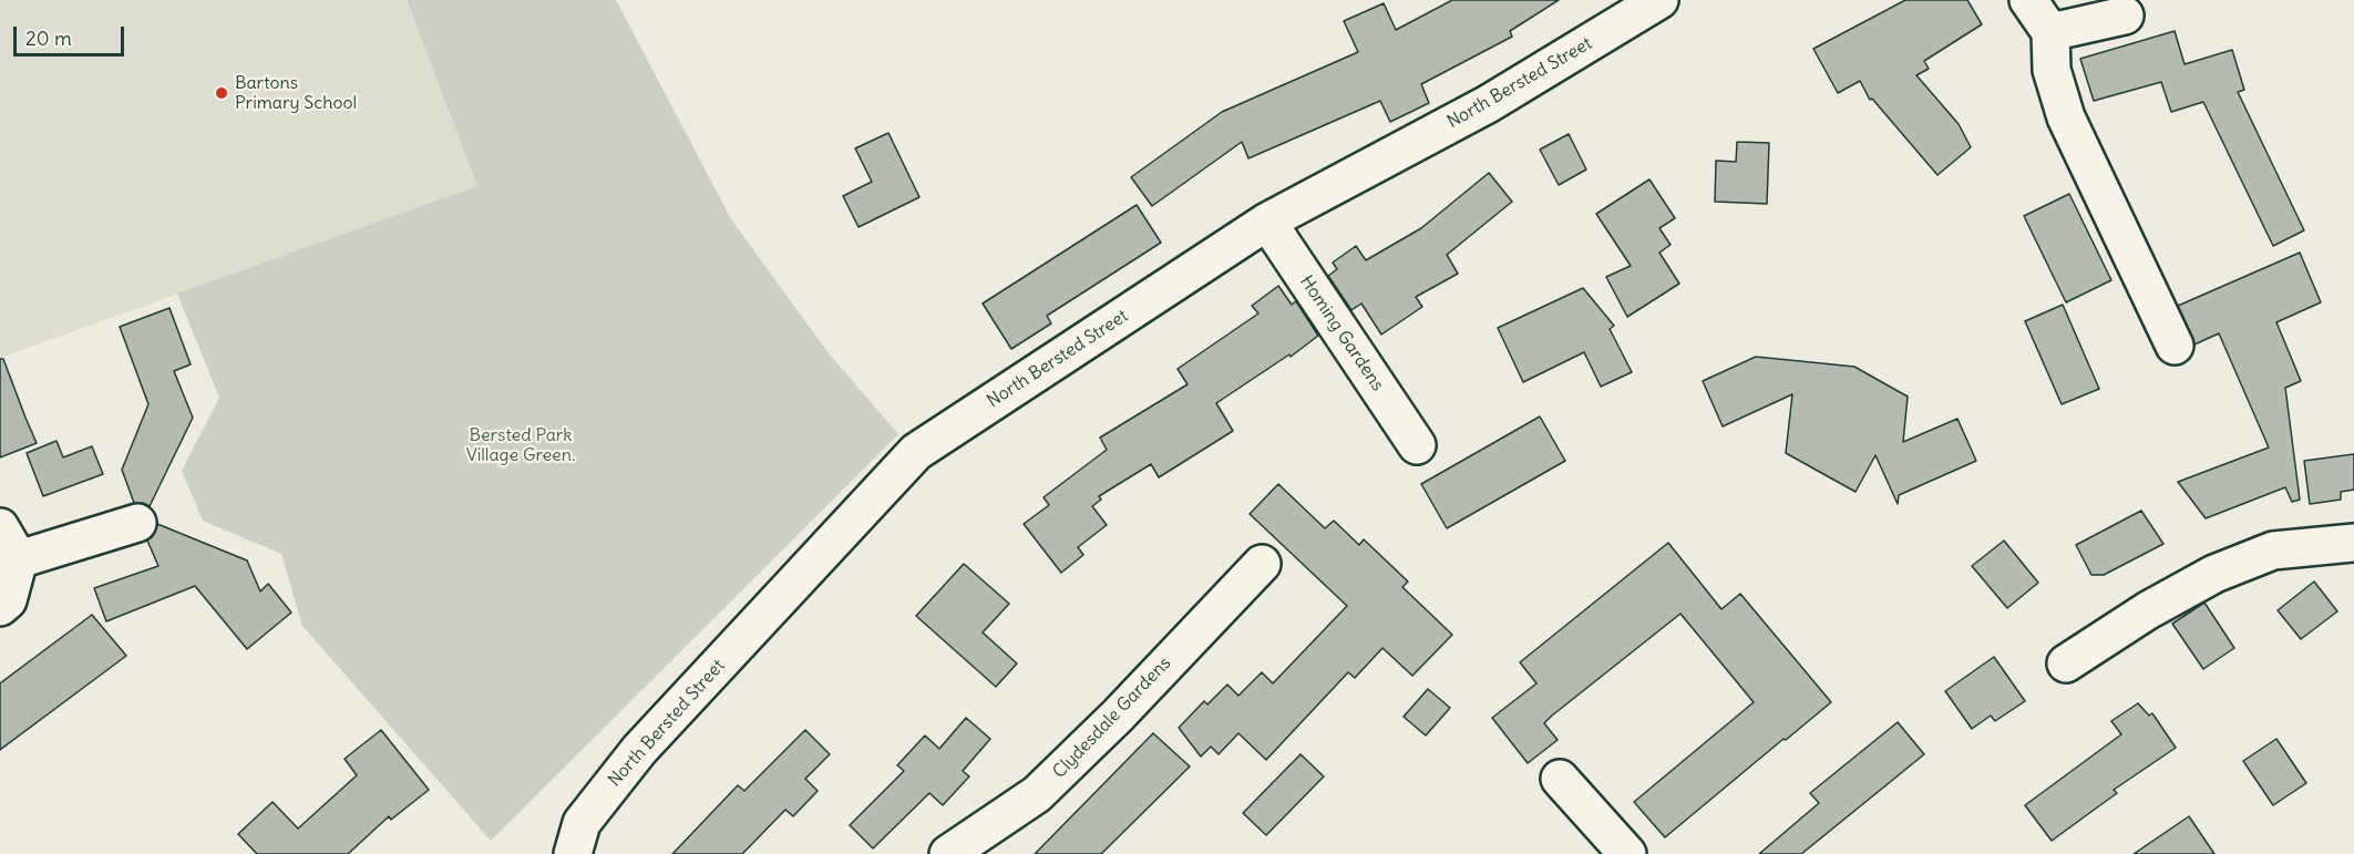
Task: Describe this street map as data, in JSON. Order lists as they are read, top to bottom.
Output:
{
  "streets": {
    "street": ["North Bersted Street", "Homing Gardens", "Clydesdale Gardens"]
  },
  "crossings": [
    ["North Bersted Street", "Homing Gardens"]
  ],
  "parks": ["Bersted Park Village Green."],
  "places": ["Bartons Primary School"],
  "scale_bar": "20 m"
}
